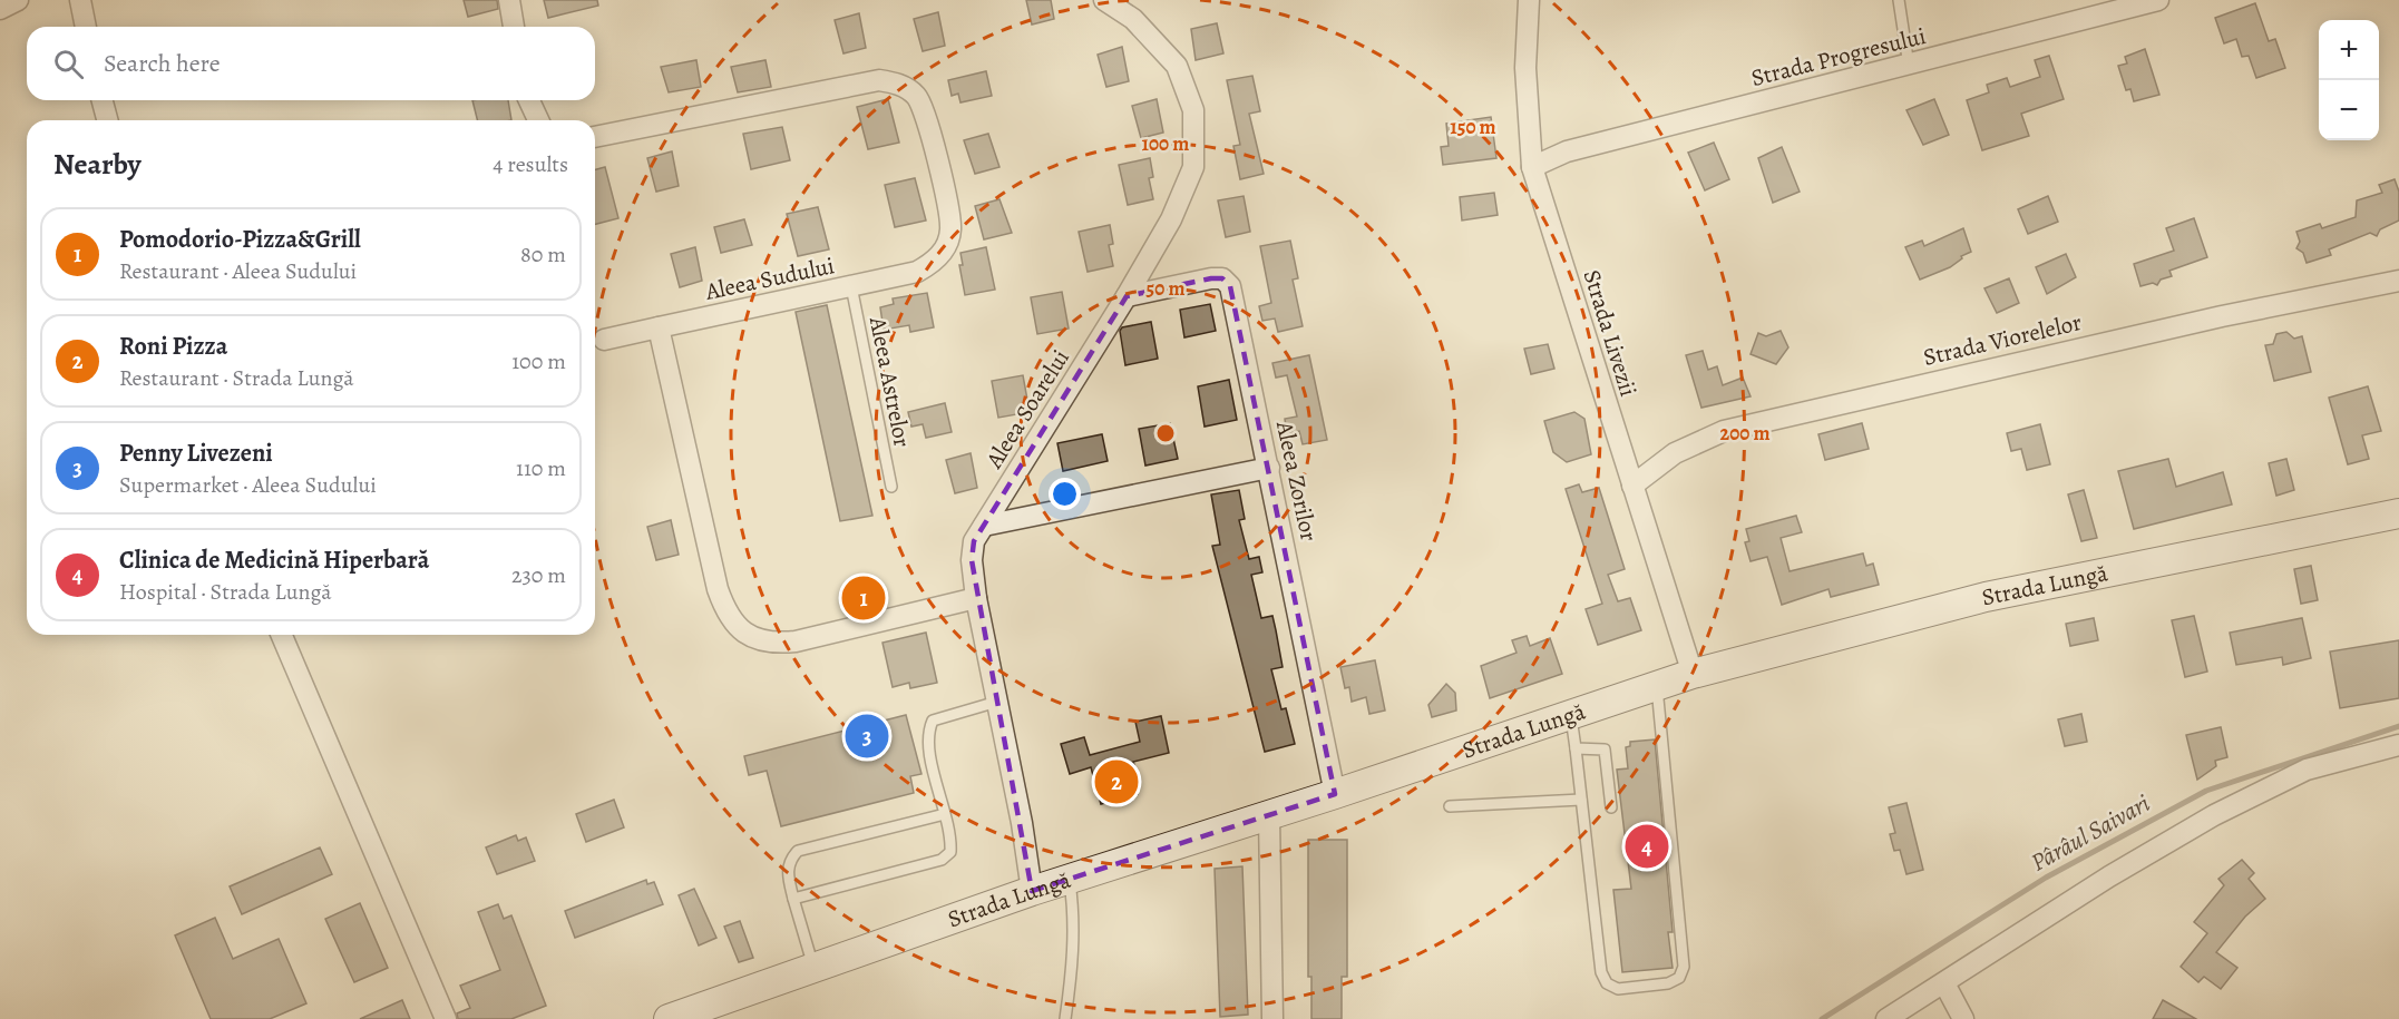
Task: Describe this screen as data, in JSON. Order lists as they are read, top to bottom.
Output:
{
  "streets": {
    "main road": ["Strada Lungă"],
    "street": [
      "Strada Progresului",
      "Aleea Sudului",
      "Strada Livezii",
      "Strada Viorelelor",
      "Aleea Soarelui",
      "Aleea Zorilor"
    ],
    "lane": ["Aleea Astrelor"]
  },
  "crossings": [
    ["Strada Progresului", "Strada Livezii"],
    ["Aleea Sudului", "Aleea Astrelor"],
    ["Strada Livezii", "Strada Viorelelor"],
    ["Strada Livezii", "Strada Lungă"],
    ["Aleea Soarelui", "Aleea Zorilor"],
    ["Aleea Soarelui", "Strada Lungă"],
    ["Aleea Zorilor", "Strada Lungă"]
  ],
  "water": ["Pârâul Saivari"],
  "page": {
    "map_buttons": ["+", "−"],
    "search": "Search here",
    "heading": ["Nearby", "4 results"],
    "list": [
      {
        "mark": "1",
        "name": "Pomodorio-Pizza&Grill",
        "note": "Restaurant · Aleea Sudului",
        "value": "80 m"
      },
      {
        "mark": "2",
        "name": "Roni Pizza",
        "note": "Restaurant · Strada Lungă",
        "value": "100 m"
      },
      {
        "mark": "3",
        "name": "Penny Livezeni",
        "note": "Supermarket · Aleea Sudului",
        "value": "110 m"
      },
      {
        "mark": "4",
        "name": "Clinica de Medicină Hiperbară",
        "note": "Hospital · Strada Lungă",
        "value": "230 m"
      }
    ],
    "pins": [
      "1",
      "3",
      "2",
      "4"
    ]
  },
  "rings": [
    "150 m",
    "100 m",
    "50 m",
    "200 m"
  ]
}
